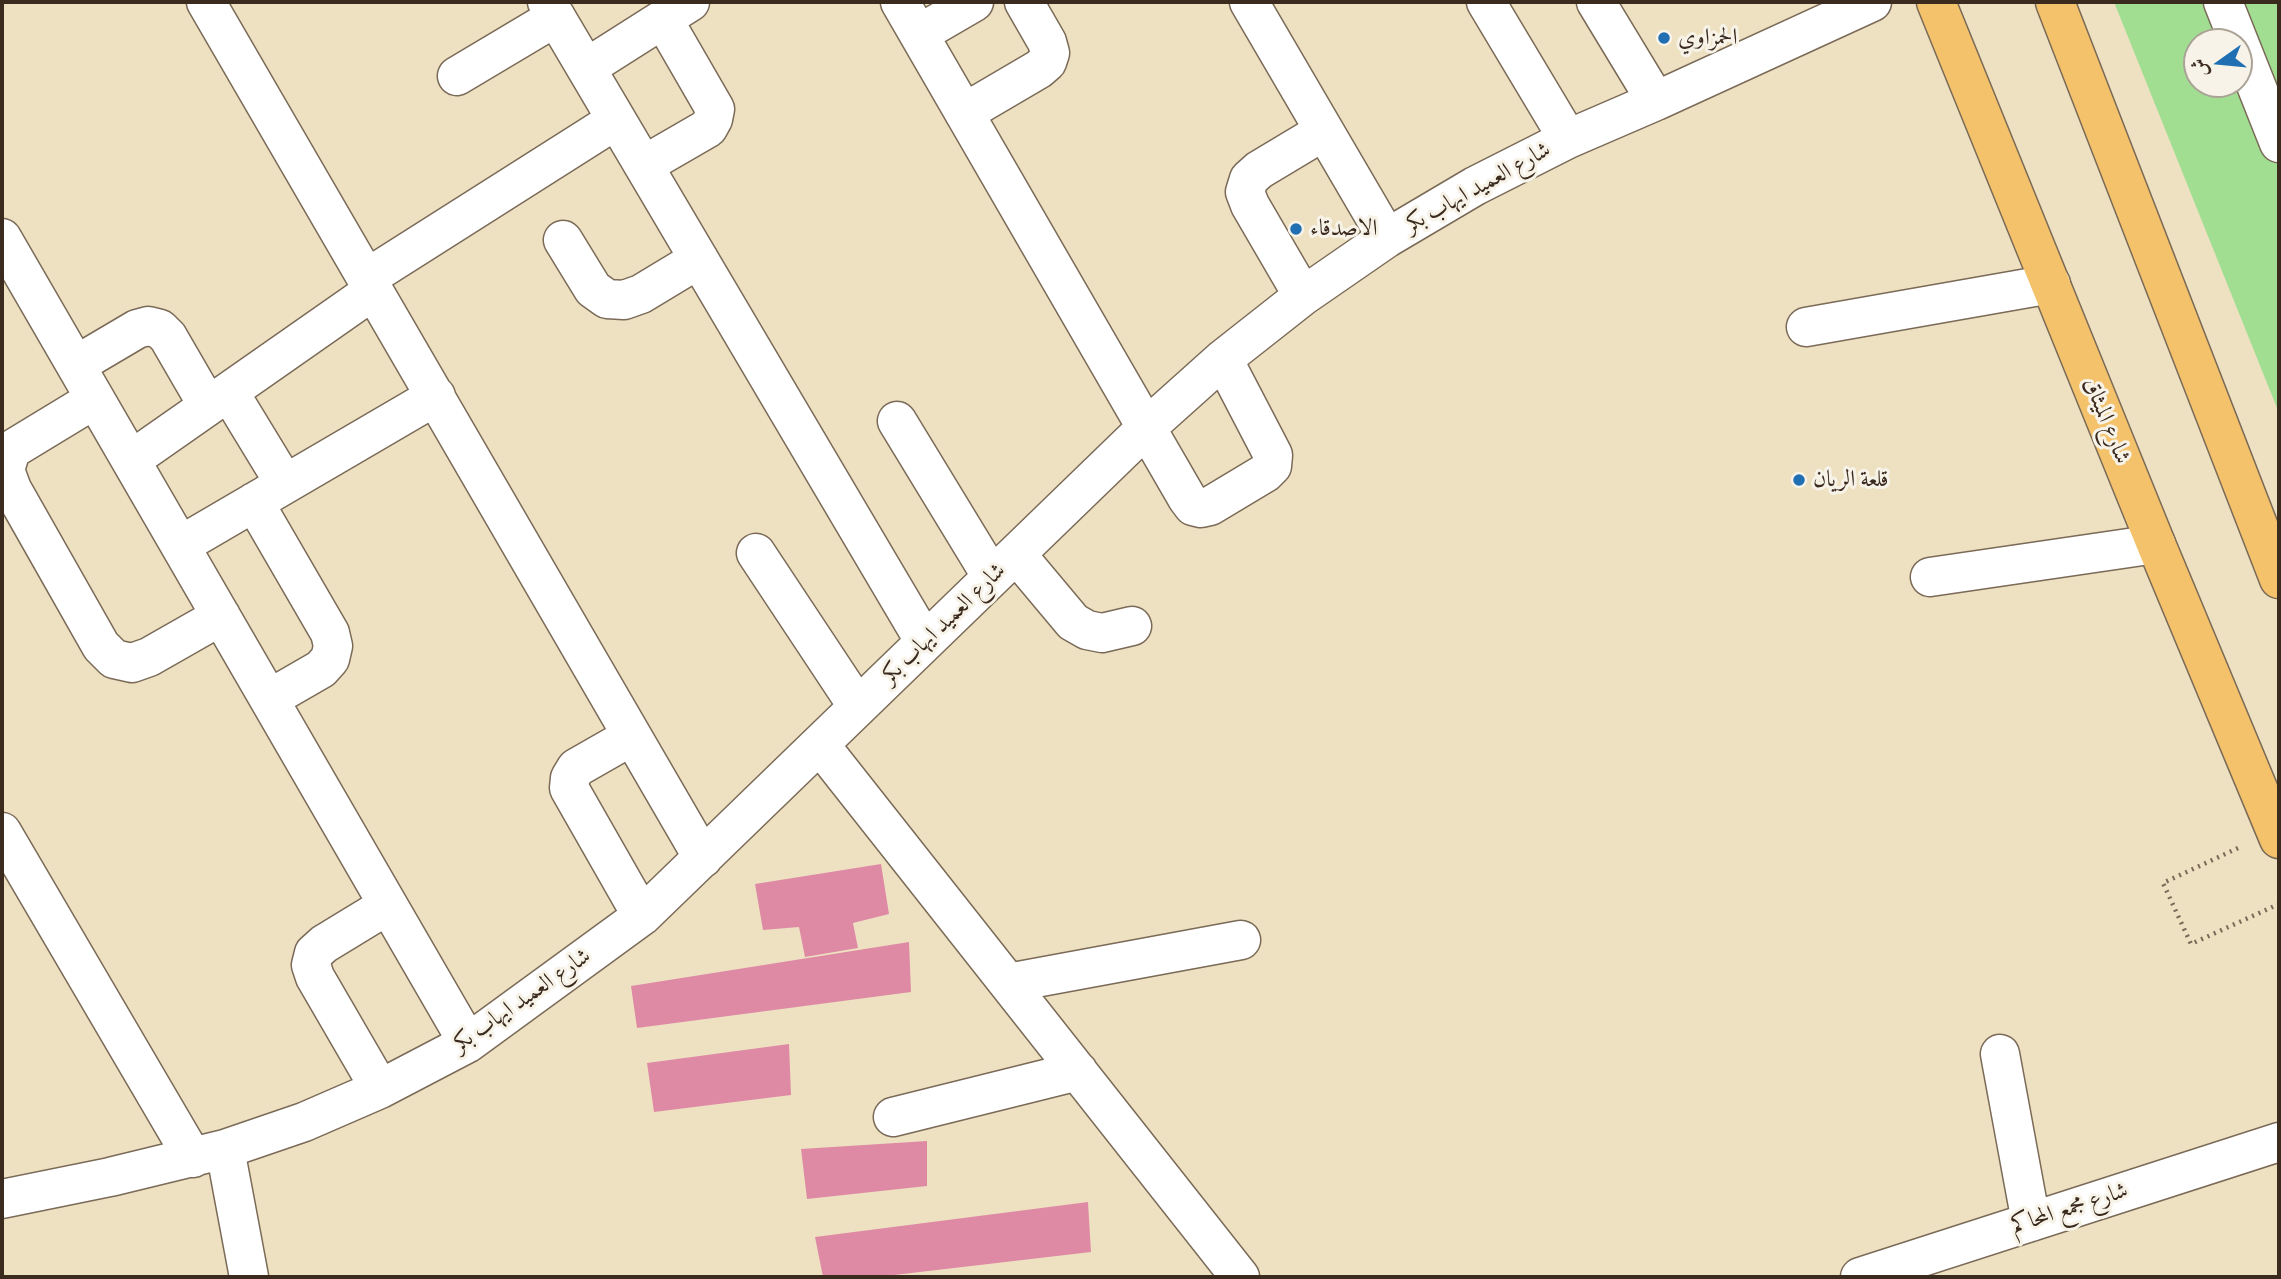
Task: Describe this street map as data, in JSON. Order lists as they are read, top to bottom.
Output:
{
  "streets": {
    "main road": ["شارع الميثاق"],
    "street": ["شارع العميد ايهاب بكر", "شارع مجمع المحاكم"]
  },
  "places": ["الحمزاوي", "الاصدقاء", "قلعة الريان"],
  "north": "left"
}
